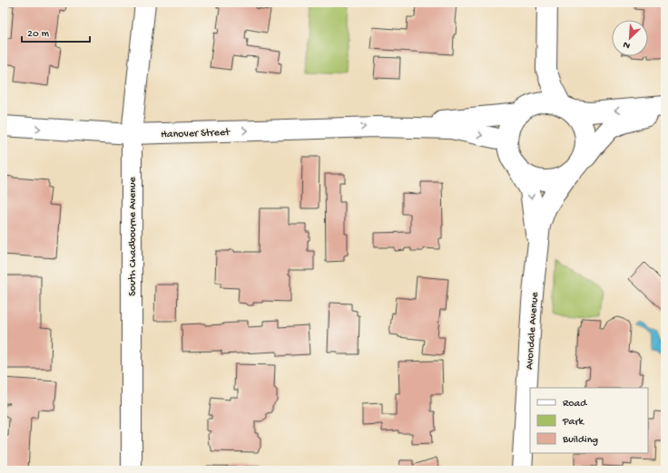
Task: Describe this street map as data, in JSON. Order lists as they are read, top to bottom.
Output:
{
  "streets": {
    "street": ["Hanover Street", "South Chadbourne Avenue", "Avondale Avenue"]
  },
  "crossings": [
    ["Hanover Street", "South Chadbourne Avenue"],
    ["Hanover Street", "Avondale Avenue"]
  ],
  "legend": ["Road", "Park", "Building"],
  "scale_bar": "20 m",
  "north": "bottom left"
}
